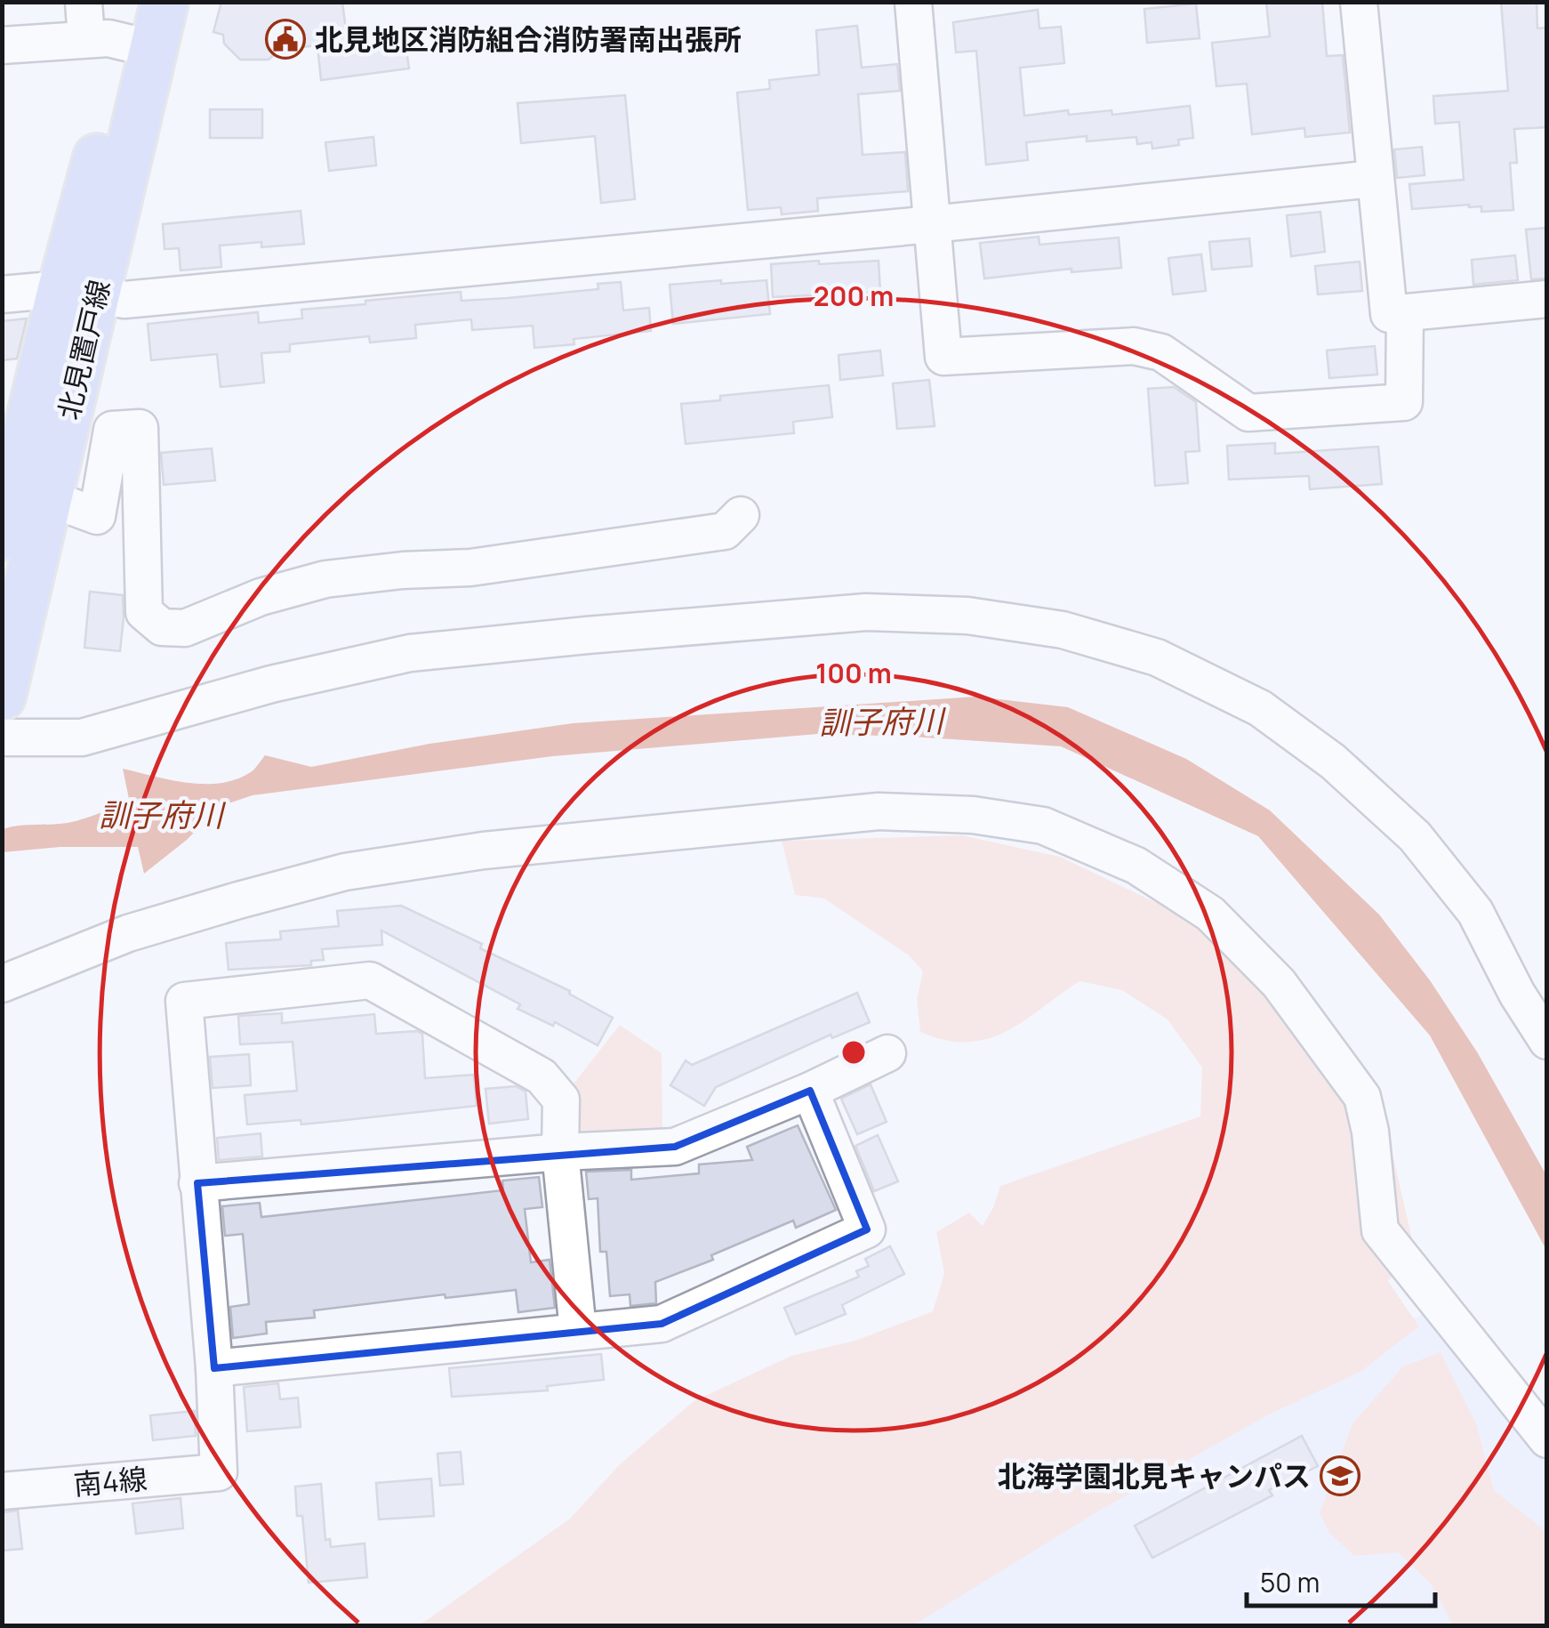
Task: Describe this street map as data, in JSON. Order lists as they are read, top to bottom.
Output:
{
  "streets": {
    "main road": ["北見置戸線"],
    "street": ["南4線"]
  },
  "water": ["訓子府川"],
  "places": {
    "public building": ["北見地区消防組合消防署南出張所"],
    "school or university": ["北海学園北見キャンパス"]
  },
  "scale_bar": "50 m",
  "rings": ["200 m", "100 m"]
}
